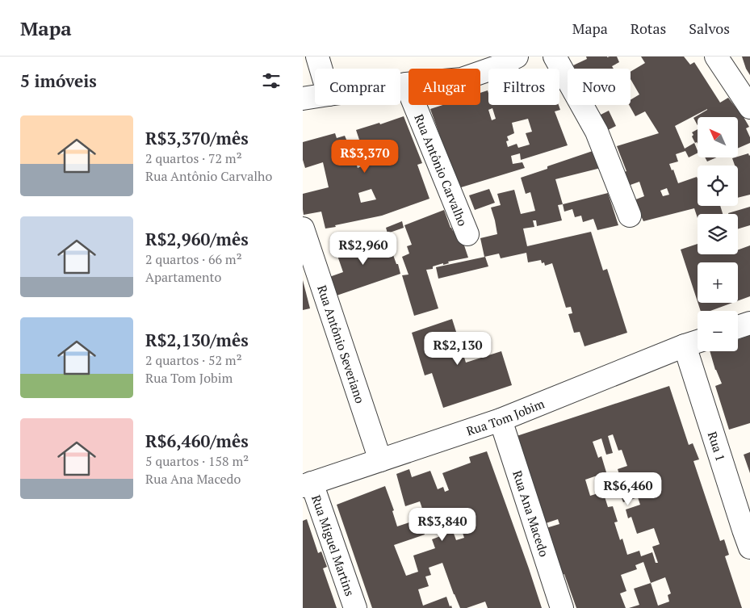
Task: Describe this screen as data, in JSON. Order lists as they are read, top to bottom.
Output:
{
  "streets": {
    "street": [
      "Rua Antônio Carvalho",
      "Rua Antônio Severiano",
      "Rua Tom Jobim",
      "Rua 1",
      "Rua Ana Macedo",
      "Rua Miguel Martins"
    ]
  },
  "crossings": [
    ["Rua Antônio Severiano", "Rua Tom Jobim"],
    ["Rua Tom Jobim", "Rua 1"],
    ["Rua Tom Jobim", "Rua Ana Macedo"],
    ["Rua Tom Jobim", "Rua Miguel Martins"]
  ],
  "north": "top left",
  "page": {
    "header": "Mapa",
    "nav": ["Mapa", "Rotas", "Salvos"],
    "heading": "5 imóveis",
    "chip": [
      "Comprar",
      "Alugar",
      "Filtros",
      "Novo"
    ],
    "list": [
      {
        "name": "R$3,370/mês",
        "note": "2 quartos · 72 m² · Rua Antônio Carvalho"
      },
      {
        "name": "R$2,960/mês",
        "note": "2 quartos · 66 m² · Apartamento"
      },
      {
        "name": "R$2,130/mês",
        "note": "2 quartos · 52 m² · Rua Tom Jobim"
      },
      {
        "name": "R$6,460/mês",
        "note": "5 quartos · 158 m² · Rua Ana Macedo"
      }
    ],
    "map_buttons": ["+", "−"],
    "price": [
      "R$3,370",
      "R$2,960",
      "R$2,130",
      "R$6,460",
      "R$3,840"
    ]
  }
}
